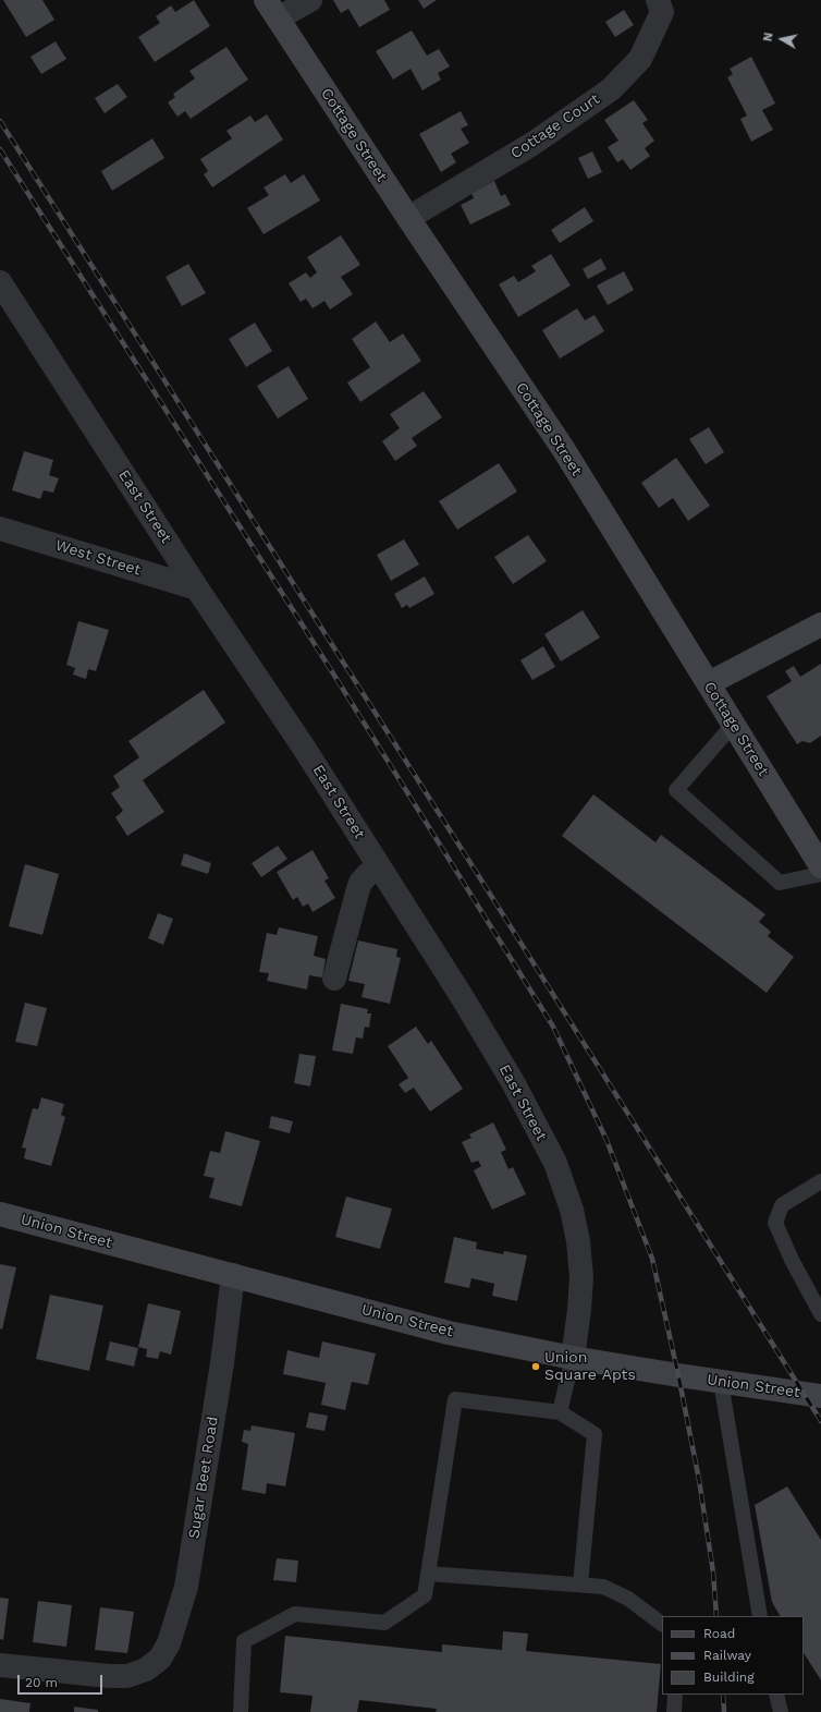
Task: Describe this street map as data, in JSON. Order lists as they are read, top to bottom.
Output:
{
  "streets": {
    "street": [
      "Cottage Court",
      "Cottage Street",
      "East Street",
      "West Street",
      "Union Street",
      "Sugar Beet Road"
    ]
  },
  "crossings": [
    ["Cottage Court", "Cottage Street"],
    ["East Street", "West Street"],
    ["East Street", "Union Street"],
    ["Union Street", "Sugar Beet Road"]
  ],
  "places": ["Union Square Apts"],
  "legend": ["Road", "Railway", "Building"],
  "scale_bar": "20 m",
  "north": "left"
}
